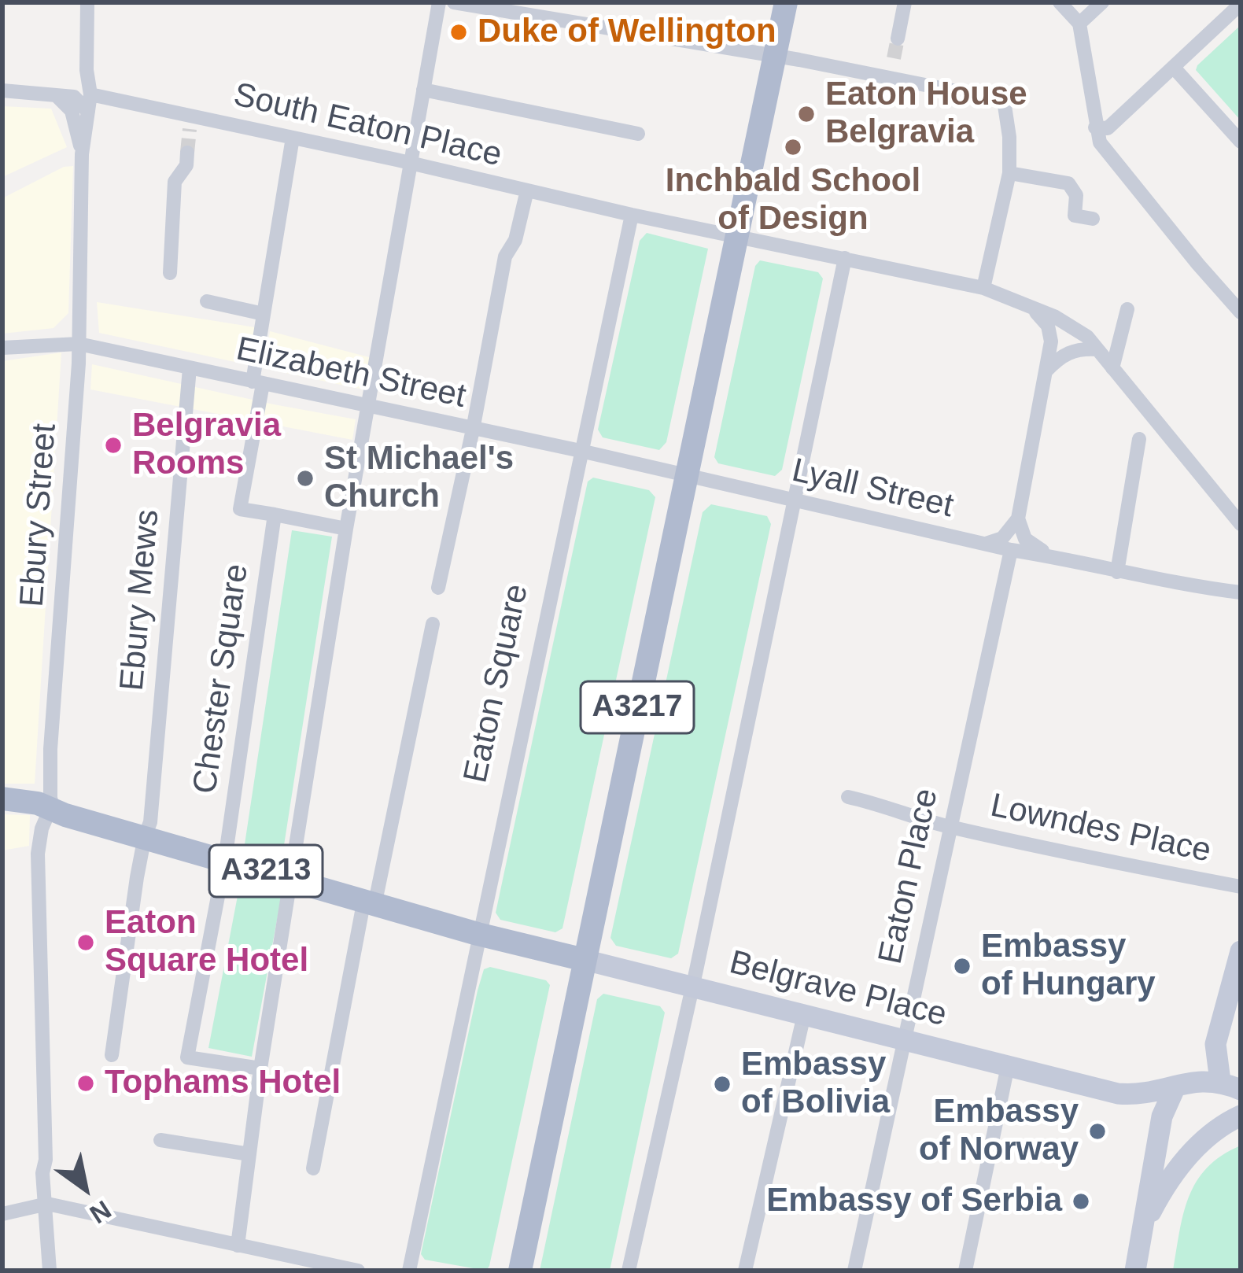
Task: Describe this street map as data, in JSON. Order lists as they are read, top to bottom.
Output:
{
  "streets": {
    "main road": ["A3217", "A3213", "Belgrave Place"],
    "street": [
      "South Eaton Place",
      "Elizabeth Street",
      "Lyall Street",
      "Ebury Street",
      "Ebury Mews",
      "Chester Square",
      "Eaton Square",
      "Lowndes Place",
      "Eaton Place"
    ]
  },
  "crossings": [
    ["South Eaton Place", "Ebury Street"],
    ["South Eaton Place", "Eaton Square"],
    ["Elizabeth Street", "Lyall Street"],
    ["Elizabeth Street", "Ebury Street"],
    ["Elizabeth Street", "Ebury Mews"],
    ["Elizabeth Street", "Eaton Square"],
    ["Elizabeth Street", "A3217"],
    ["Lyall Street", "A3217"],
    ["Lyall Street", "Eaton Place"],
    ["Ebury Street", "A3213"],
    ["Ebury Mews", "A3213"],
    ["Chester Square", "A3213"],
    ["Eaton Square", "A3213"],
    ["A3217", "A3213"],
    ["A3217", "Belgrave Place"],
    ["Lowndes Place", "Eaton Place"],
    ["A3213", "Belgrave Place"],
    ["Eaton Place", "Belgrave Place"]
  ],
  "places": [
    "Duke of Wellington",
    "Eaton House Belgravia",
    "Inchbald School of Design",
    "Belgravia Rooms",
    "St Michael's Church",
    "Eaton Square Hotel",
    "Embassy of Hungary",
    "Tophams Hotel",
    "Embassy of Bolivia",
    "Embassy of Norway",
    "Embassy of Serbia"
  ],
  "north": "bottom right"
}
